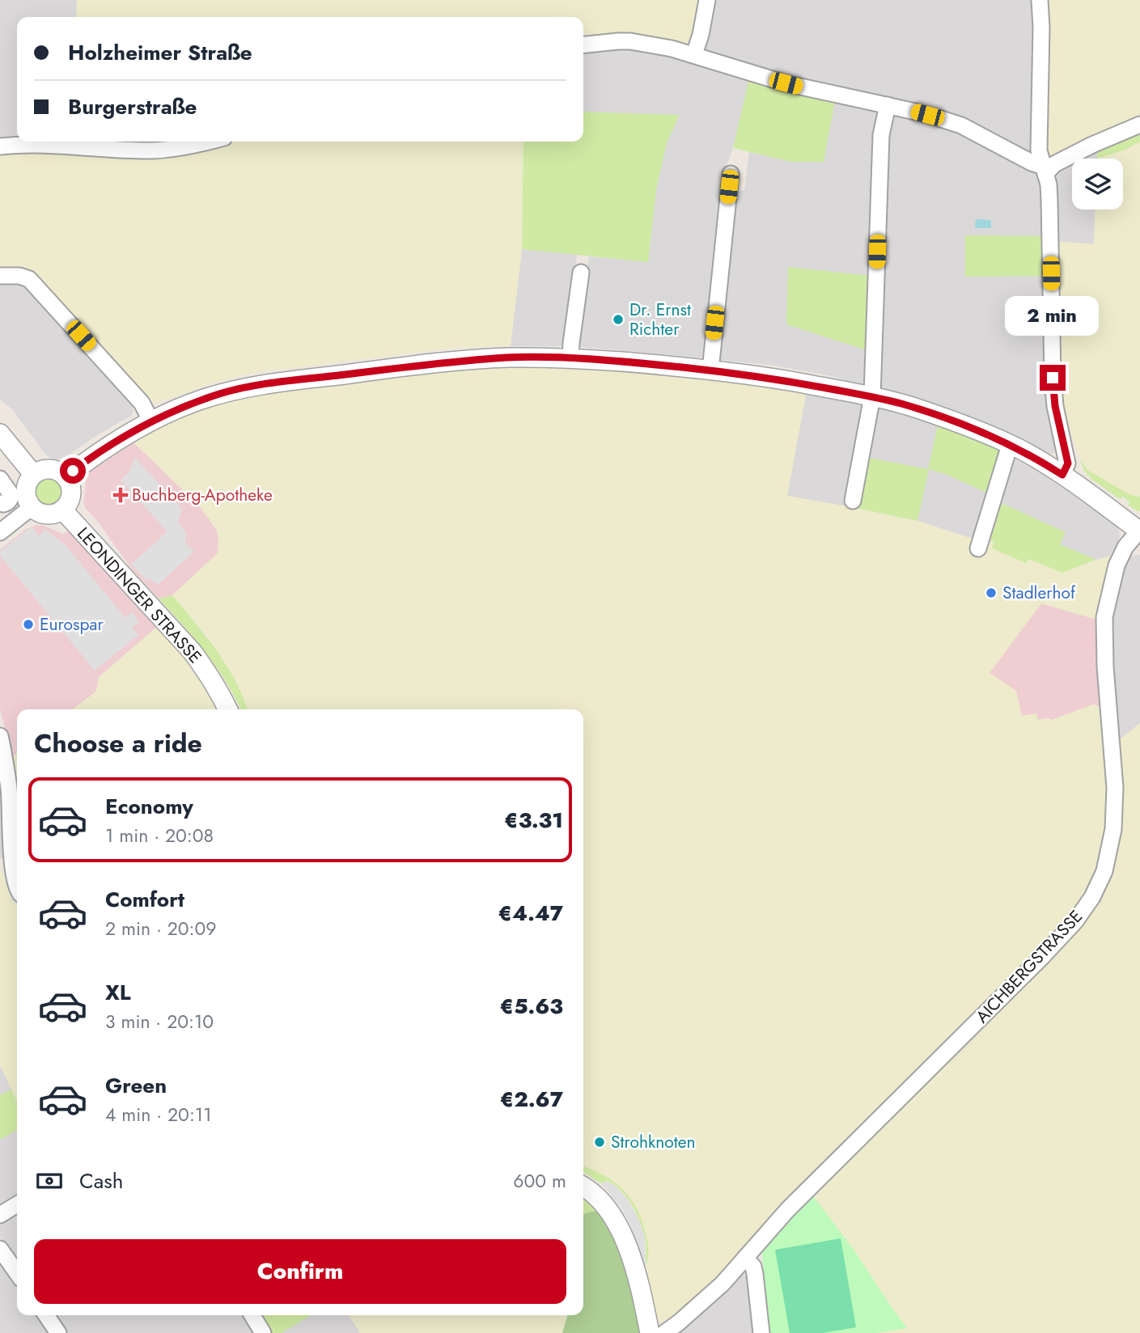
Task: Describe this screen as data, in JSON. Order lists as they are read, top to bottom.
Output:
{
  "streets": {
    "street": ["LEONDINGER STRASSE", "AICHBERGSTRASSE"]
  },
  "places": {
    "other": [
      "Dr. Ernst Richter",
      "Stadlerhof",
      "Eurospar",
      "Strohknoten"
    ],
    "health": ["Buchberg-Apotheke"]
  },
  "page": {
    "banner": ["Holzheimer Straße", "Burgerstraße"],
    "bubble": "2 min",
    "heading": "Choose a ride",
    "list": [
      {
        "name": "Economy",
        "note": "1 min · 20:08",
        "value": "€3.31"
      },
      {
        "name": "Comfort",
        "note": "2 min · 20:09",
        "value": "€4.47"
      },
      {
        "name": "XL",
        "note": "3 min · 20:10",
        "value": "€5.63"
      },
      {
        "name": "Green",
        "note": "4 min · 20:11",
        "value": "€2.67"
      }
    ],
    "pay": ["Cash", "600 m"],
    "buttons": "Confirm"
  }
}
